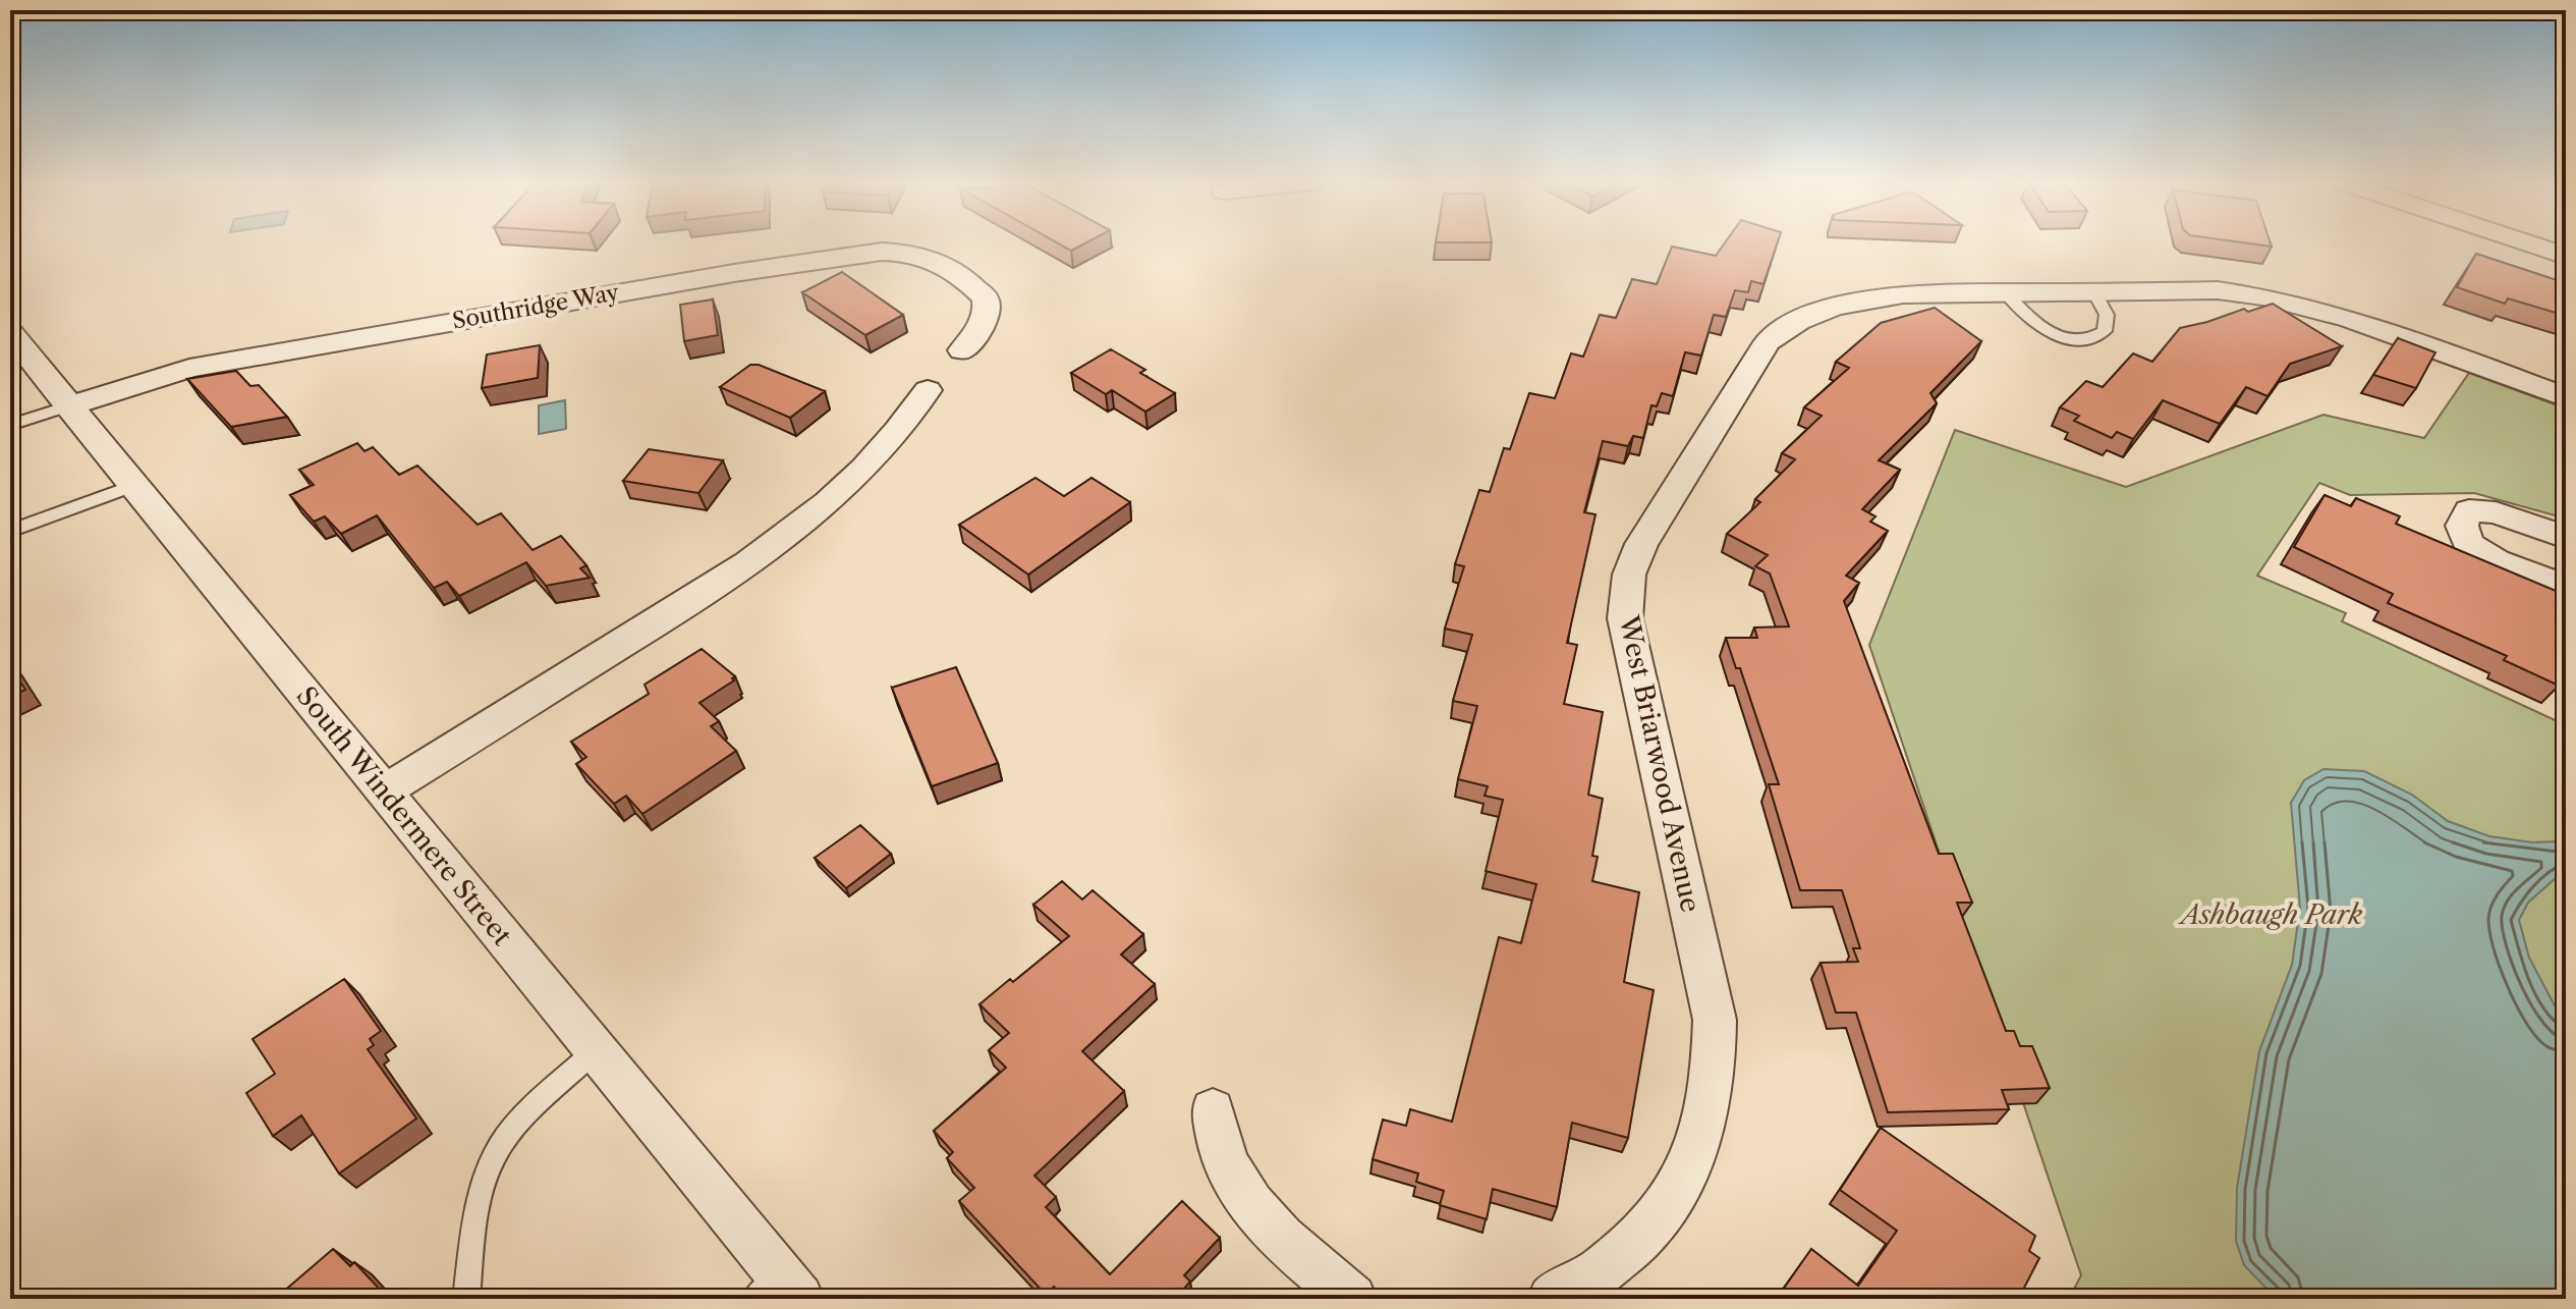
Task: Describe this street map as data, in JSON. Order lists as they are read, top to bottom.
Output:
{
  "streets": {
    "street": ["Southridge Way", "West Briarwood Avenue", "South Windermere Street"]
  },
  "crossings": [
    ["Southridge Way", "South Windermere Street"]
  ],
  "parks": ["Ashbaugh Park"]
}
